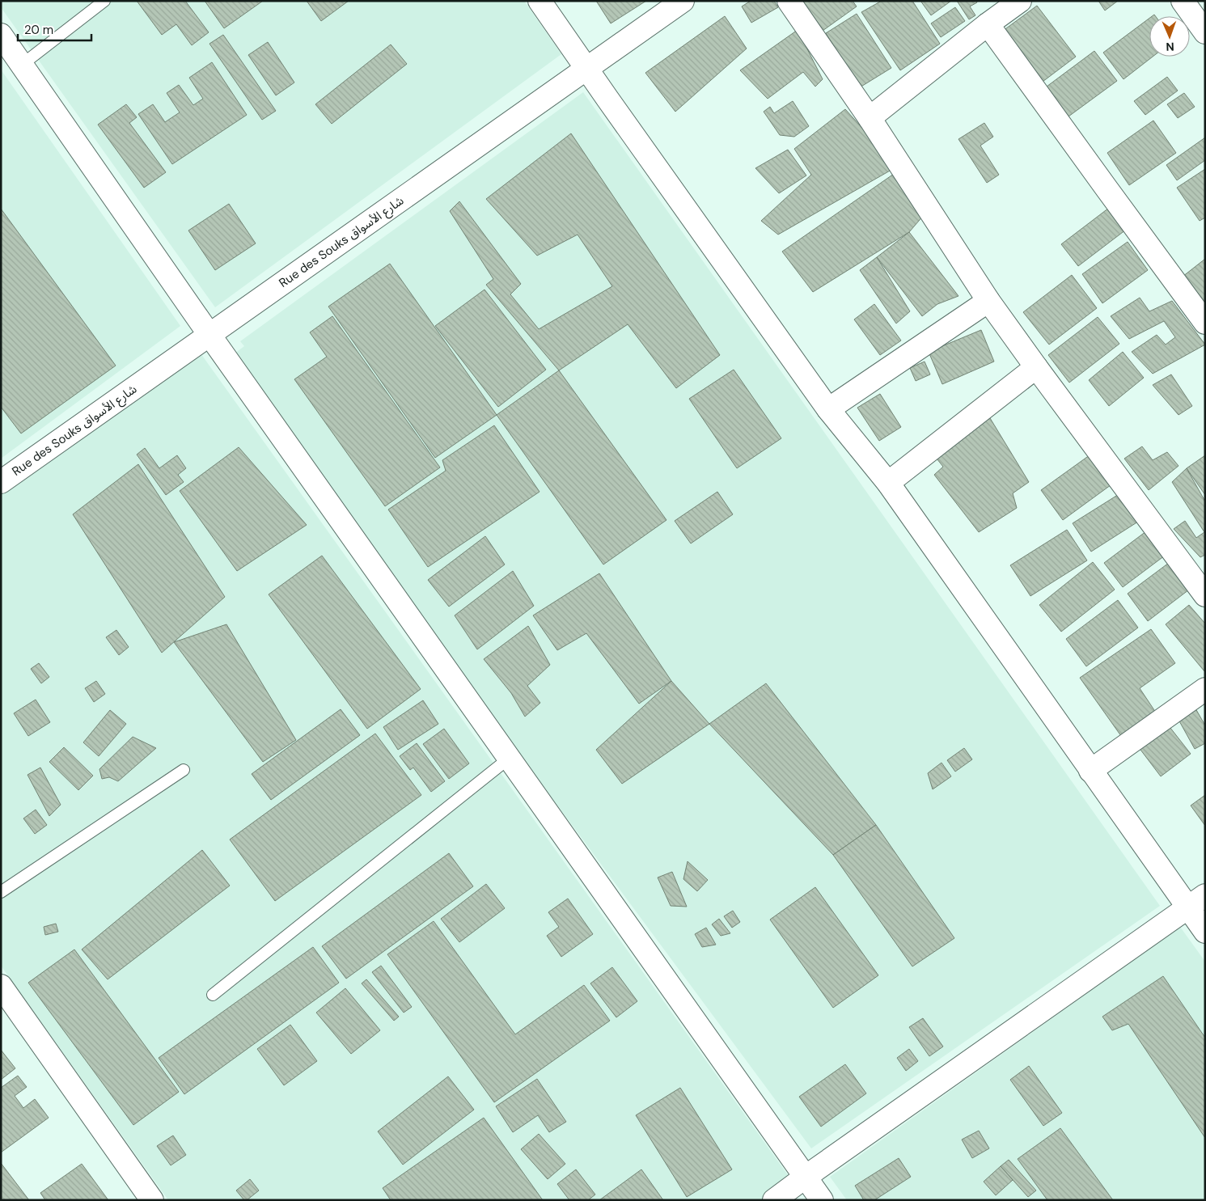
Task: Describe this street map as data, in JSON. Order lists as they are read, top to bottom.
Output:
{
  "streets": {
    "street": ["Rue des Souks شارع الأسواق"]
  },
  "scale_bar": "20 m",
  "north": "bottom"
}
